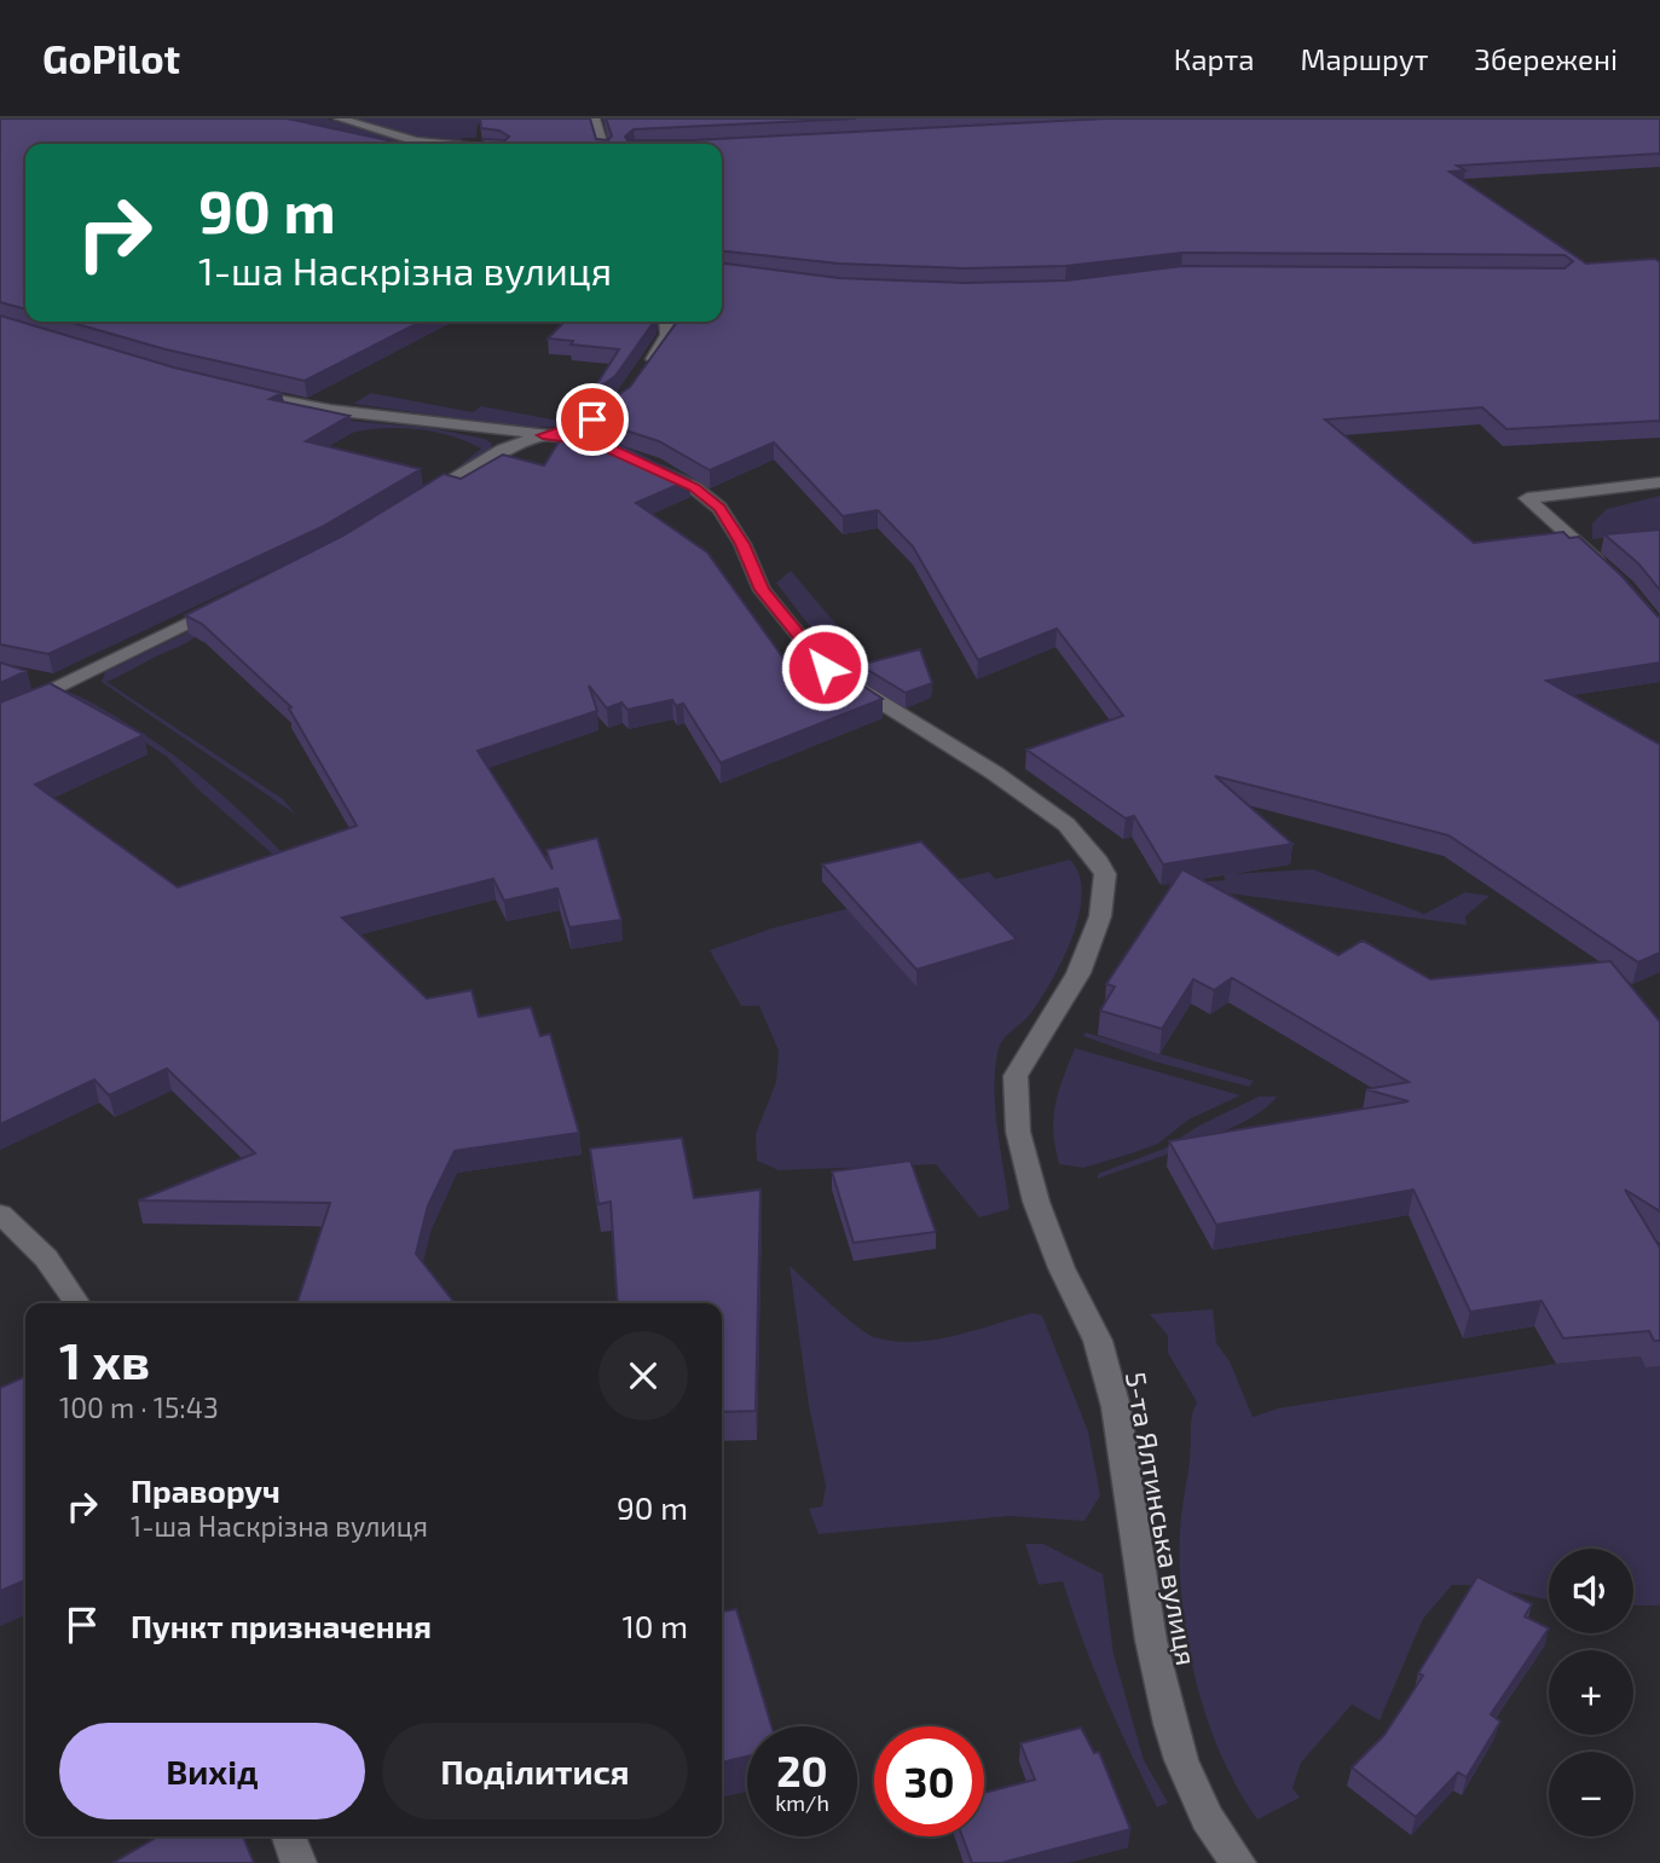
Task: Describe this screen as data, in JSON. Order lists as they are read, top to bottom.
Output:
{
  "streets": {
    "street": ["5-та Ялтинська вулиця"]
  },
  "page": {
    "header": "GoPilot",
    "nav": ["Карта", "Маршрут", "Збережені"],
    "turn": ["90 m", "1-ша Наскрізна вулиця"],
    "heading": ["1 хв", "100 m · 15:43"],
    "list": [
      {
        "name": "Праворуч",
        "note": "1-ша Наскрізна вулиця",
        "value": "90 m"
      },
      {
        "name": "Пункт призначення",
        "value": "10 m"
      }
    ],
    "map_buttons": ["+", "−"],
    "buttons": ["Вихід", "Поділитися"],
    "speed": "20 km/h",
    "limit": "30"
  }
}
